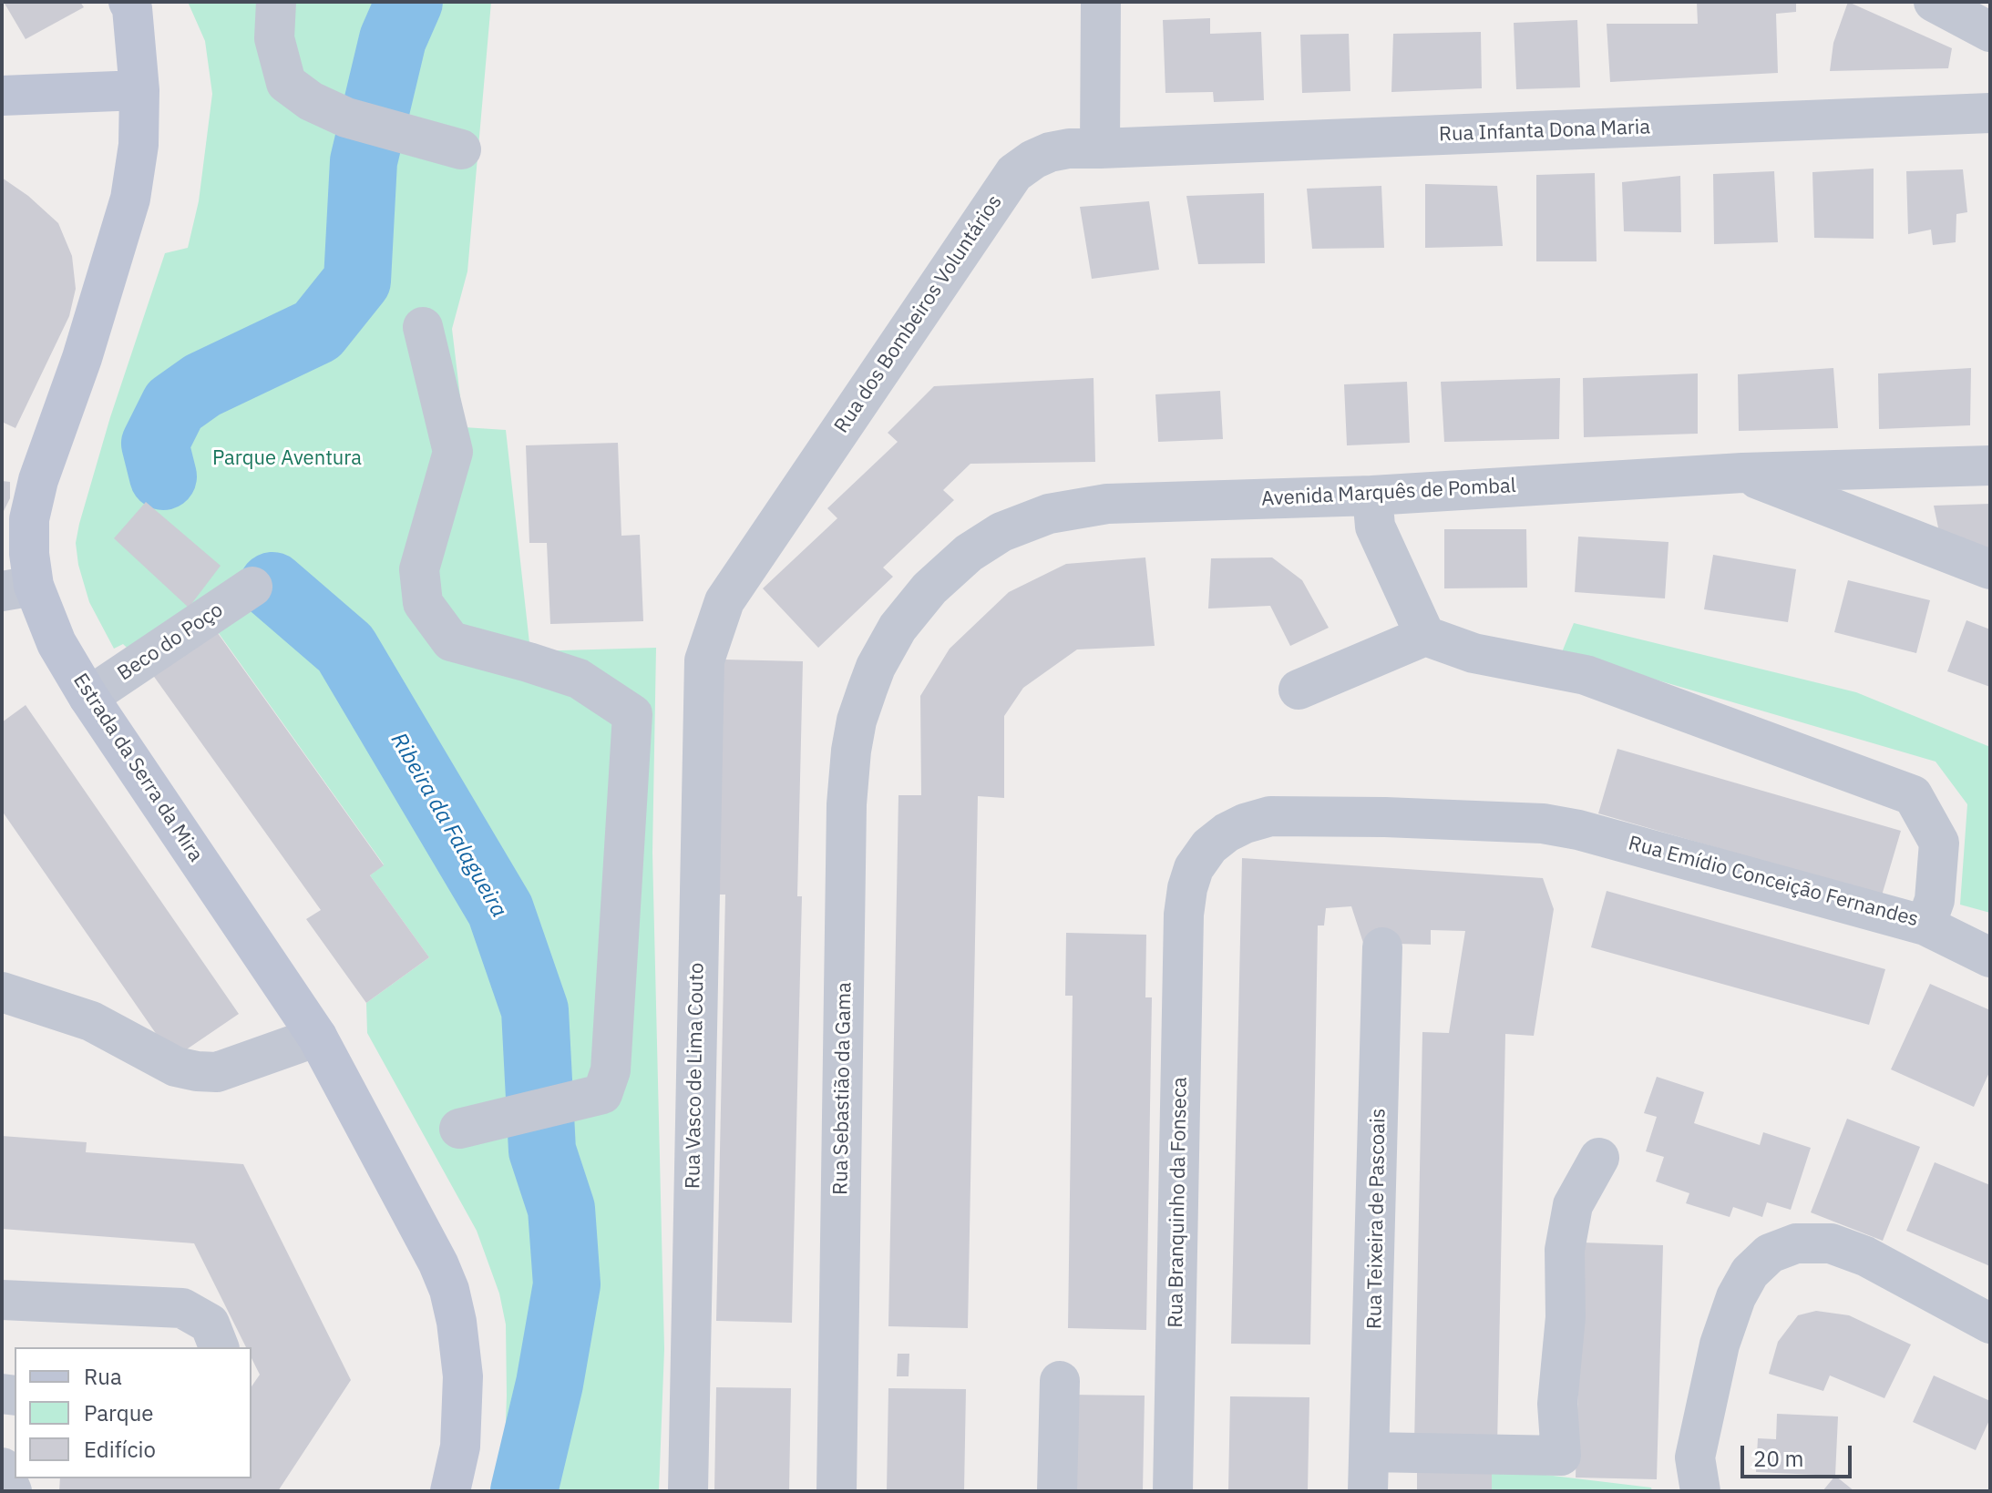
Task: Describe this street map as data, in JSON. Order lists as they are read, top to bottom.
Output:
{
  "streets": {
    "street": [
      "Rua Infanta Dona Maria",
      "Rua dos Bombeiros Voluntários",
      "Avenida Marquês de Pombal",
      "Beco do Poço",
      "Estrada da Serra da Mira",
      "Rua Emídio Conceição Fernandes",
      "Rua Vasco de Lima Couto",
      "Rua Sebastião da Gama",
      "Rua Branquinho da Fonseca",
      "Rua Teixeira de Pascoais"
    ]
  },
  "crossings": [
    ["Rua Infanta Dona Maria", "Rua dos Bombeiros Voluntários"],
    ["Rua dos Bombeiros Voluntários", "Rua Vasco de Lima Couto"],
    ["Avenida Marquês de Pombal", "Rua Sebastião da Gama"],
    ["Beco do Poço", "Estrada da Serra da Mira"],
    ["Rua Emídio Conceição Fernandes", "Rua Branquinho da Fonseca"]
  ],
  "water": ["Ribeira da Falagueira"],
  "parks": ["Parque Aventura"],
  "legend": ["Rua", "Parque", "Edifício"],
  "scale_bar": "20 m"
}
